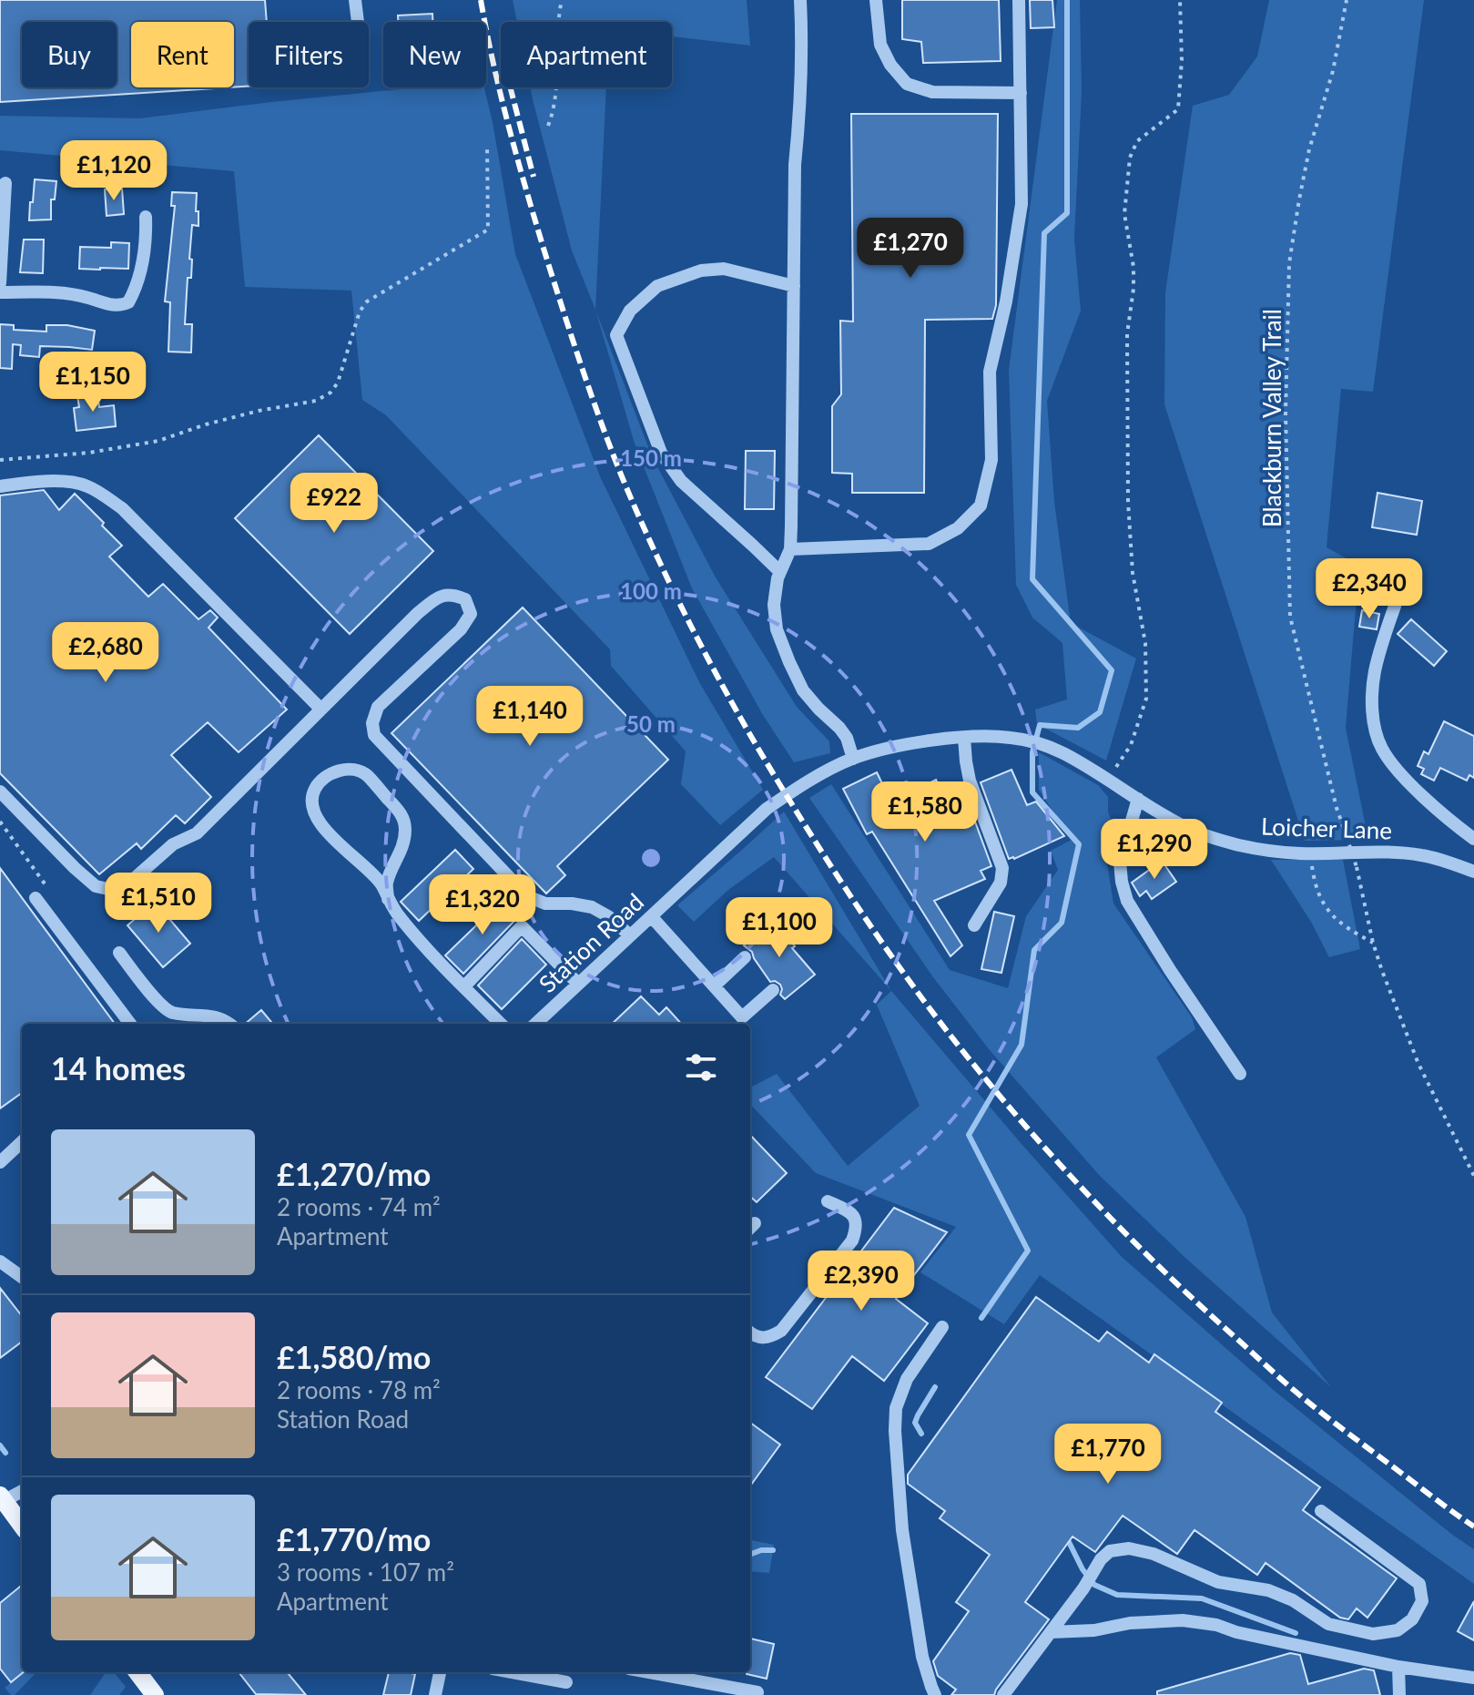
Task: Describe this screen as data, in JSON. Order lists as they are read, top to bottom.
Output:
{
  "streets": {
    "street": ["Loicher Lane", "Station Road"],
    "path": ["Blackburn Valley Trail"]
  },
  "crossings": [
    ["Loicher Lane", "Station Road"]
  ],
  "page": {
    "chip": [
      "Buy",
      "Rent",
      "Filters",
      "New",
      "Apartment"
    ],
    "price": [
      "£1,120",
      "£1,270",
      "£1,150",
      "£922",
      "£2,340",
      "£2,680",
      "£1,140",
      "£1,580",
      "£1,290",
      "£1,510",
      "£1,320",
      "£1,100",
      "£2,390",
      "£1,770"
    ],
    "heading": "14 homes",
    "list": [
      {
        "name": "£1,270/mo",
        "note": "2 rooms · 74 m² · Apartment"
      },
      {
        "name": "£1,580/mo",
        "note": "2 rooms · 78 m² · Station Road"
      },
      {
        "name": "£1,770/mo",
        "note": "3 rooms · 107 m² · Apartment"
      }
    ]
  },
  "rings": ["150 m", "100 m", "50 m"]
}
